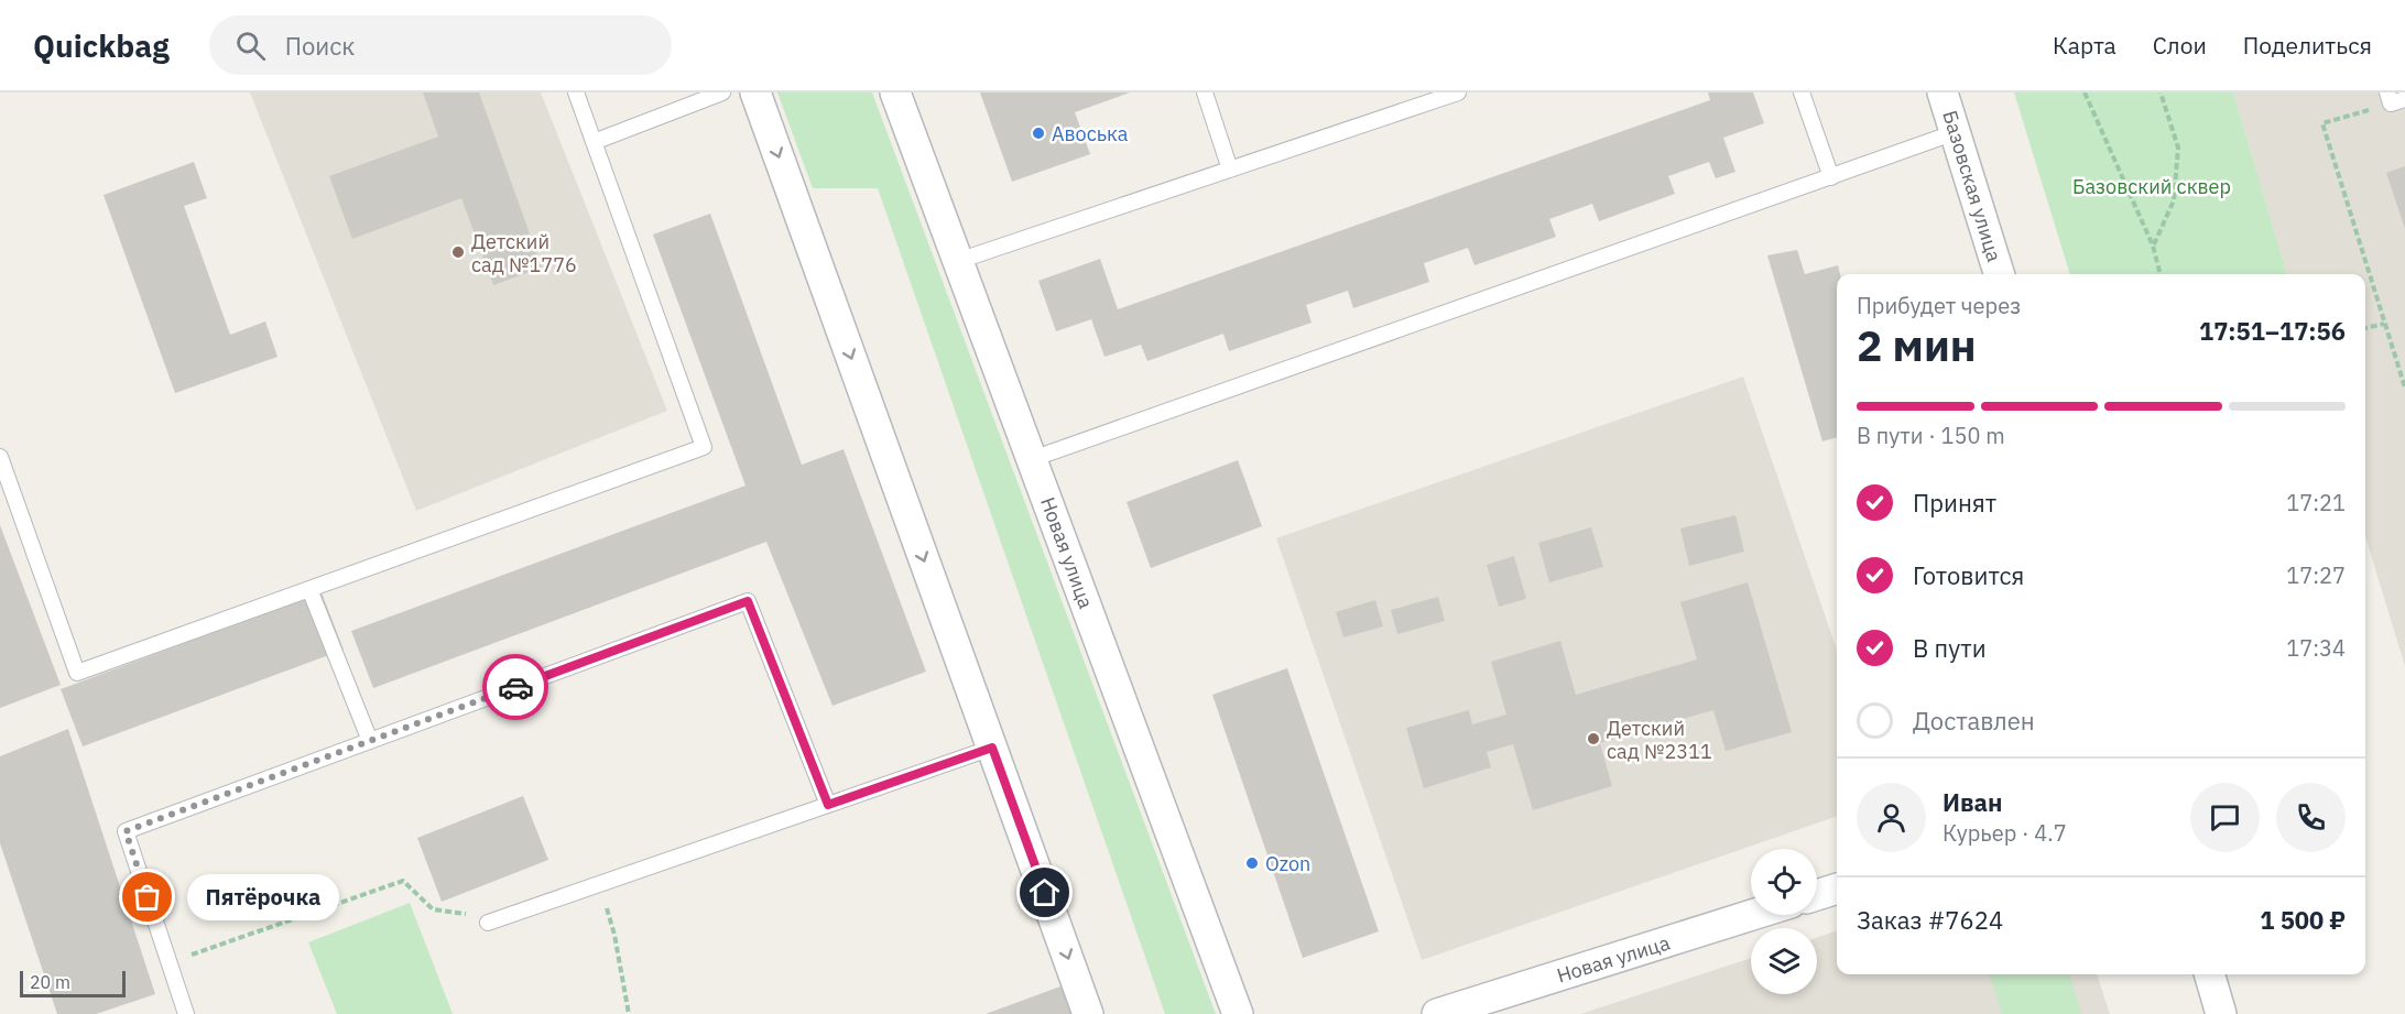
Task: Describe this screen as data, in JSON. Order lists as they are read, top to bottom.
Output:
{
  "streets": {
    "street": ["Базовская улица", "Новая улица"]
  },
  "parks": ["Базовский сквер"],
  "places": [
    "Авоська",
    "Детский сад №1776",
    "Детский сад №2311",
    "Ozon",
    "Пятёрочка"
  ],
  "scale_bar": "20 m",
  "page": {
    "header": "Quickbag",
    "search": "Поиск",
    "nav": ["Карта", "Слои", "Поделиться"],
    "heading": ["2 мин", "Прибудет через", "17:51–17:56"],
    "panel": [
      "Иван",
      "Курьер · 4.7",
      "Заказ #7624",
      "1 500 ₽"
    ],
    "bar": "В пути · 150 m",
    "list": [
      ["Принят", "17:21"],
      ["Готовится", "17:27"],
      ["В пути", "17:34"],
      "Доставлен"
    ],
    "bubble": "Пятёрочка",
    "scale": "20 m"
  }
}
